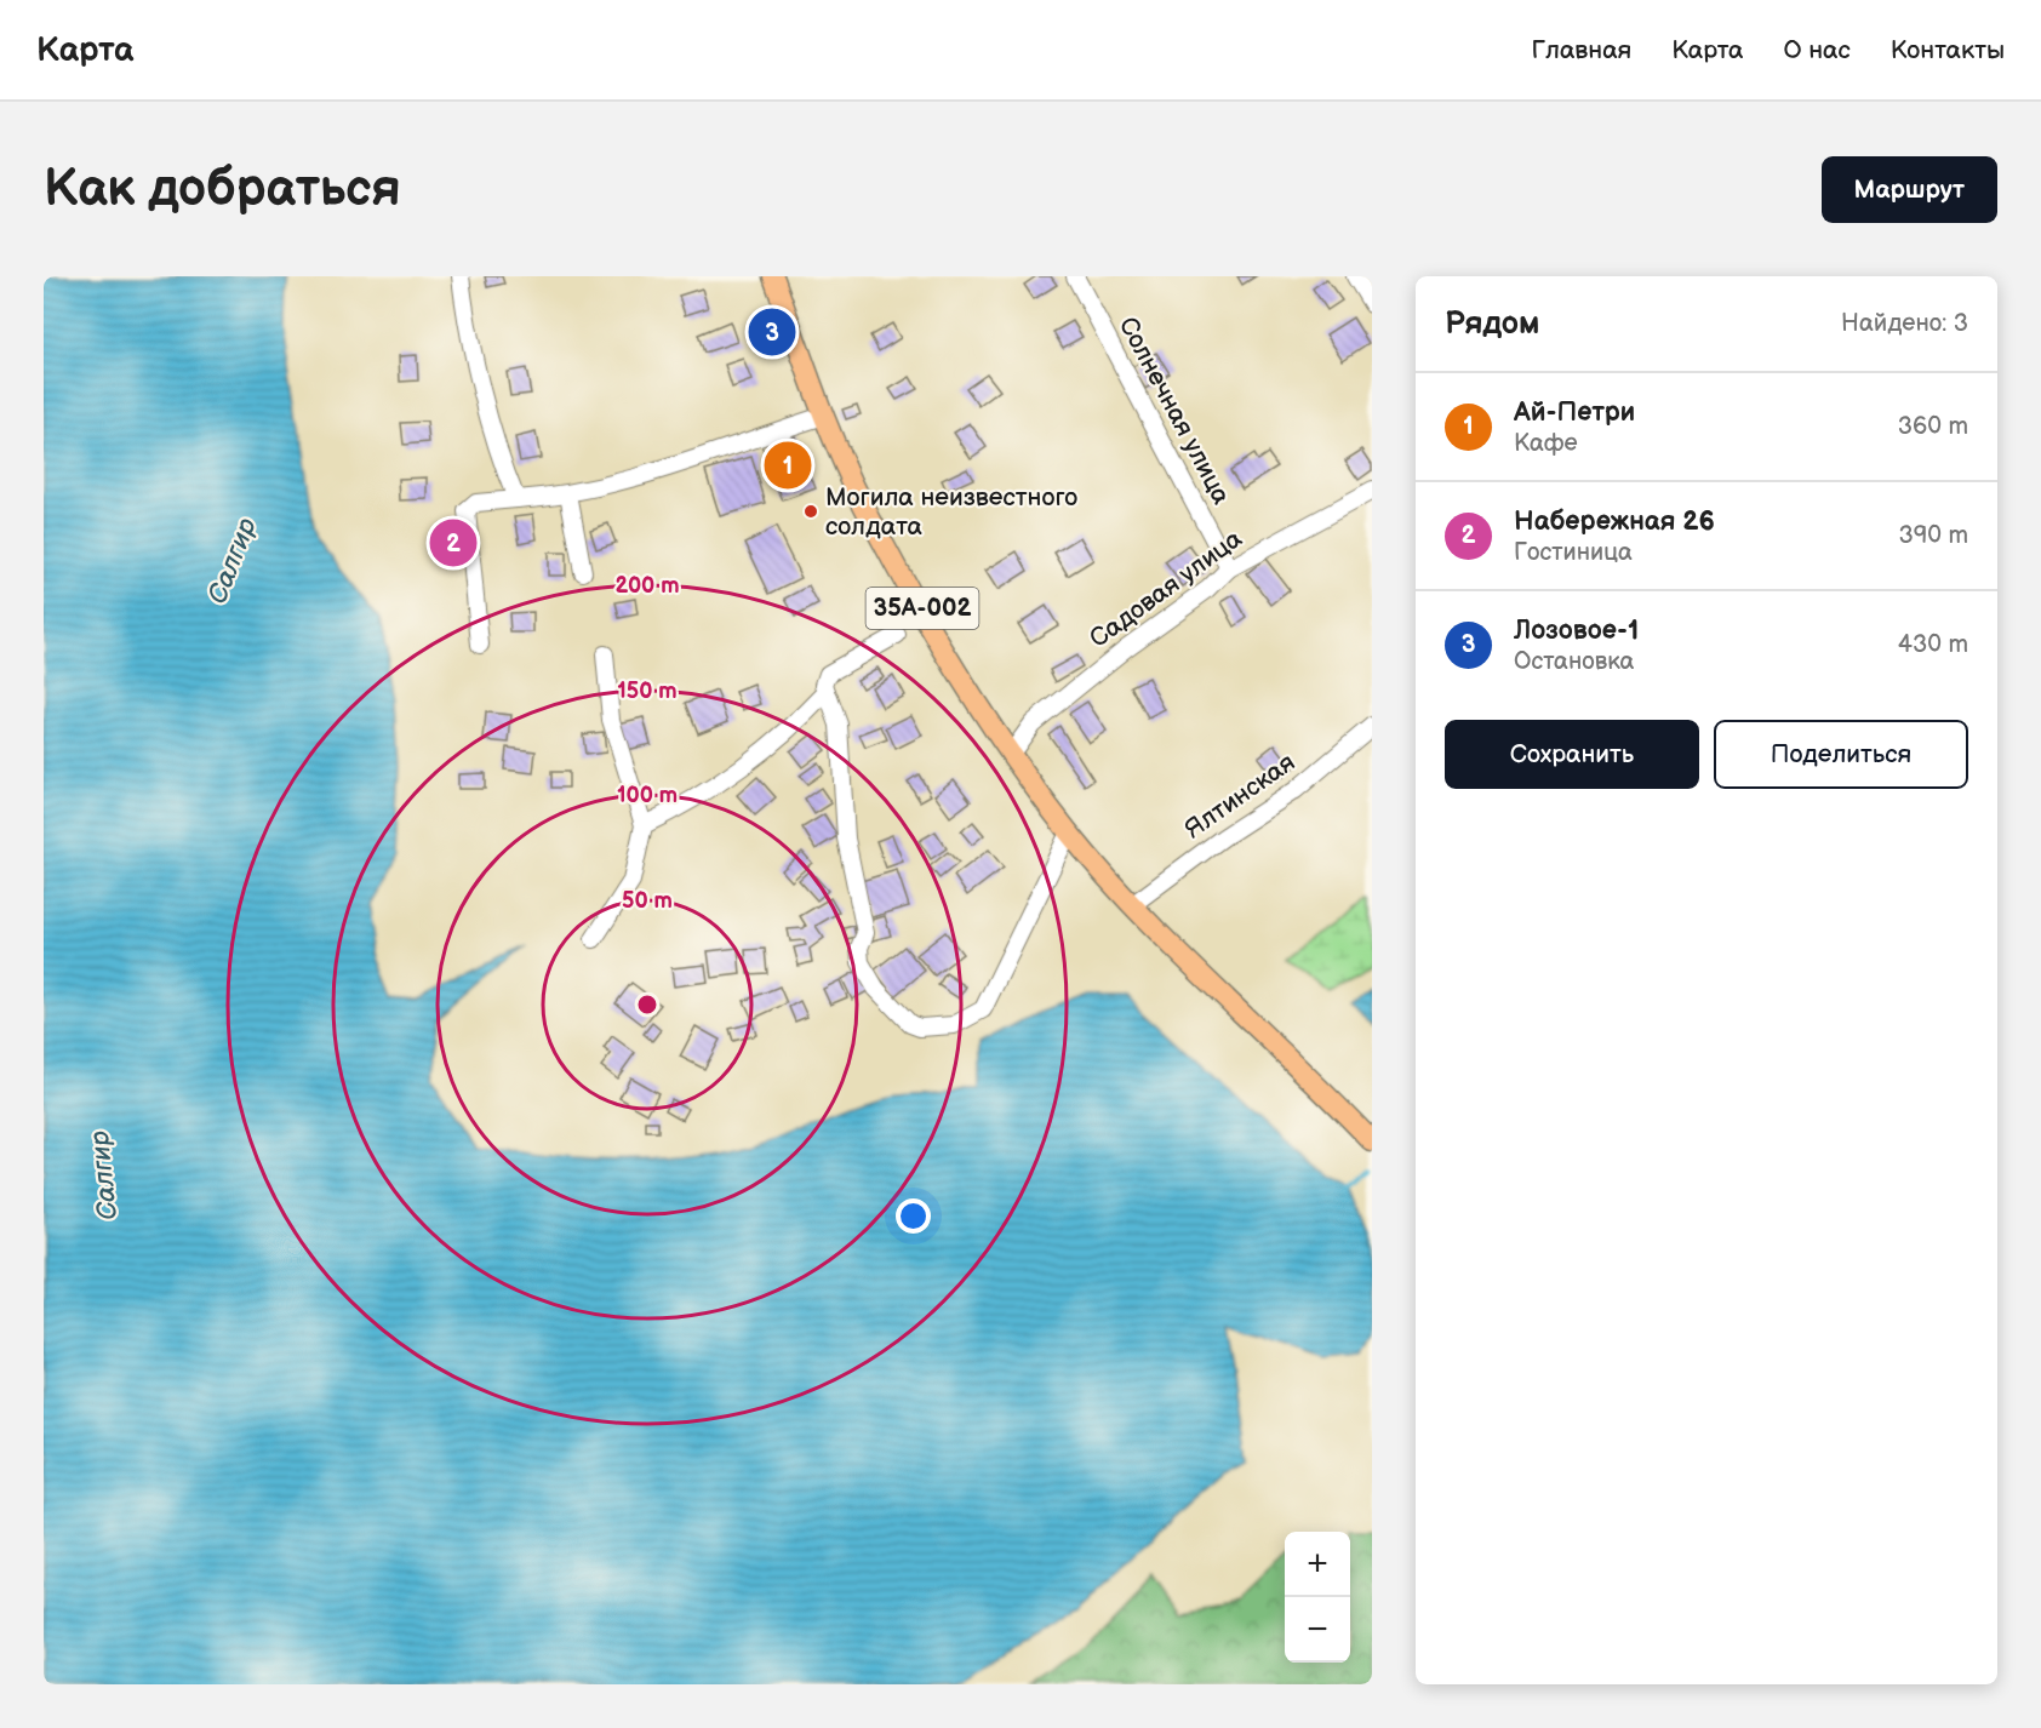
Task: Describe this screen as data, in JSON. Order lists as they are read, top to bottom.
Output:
{
  "streets": {
    "main road": ["35А-002"],
    "street": ["Солнечная улица", "Садовая улица", "Ялтинская"]
  },
  "crossings": [
    ["Солнечная улица", "Садовая улица"],
    ["Садовая улица", "35А-002"],
    ["35А-002", "Ялтинская"]
  ],
  "water": ["Салгир"],
  "places": ["Могила неизвестного солдата"],
  "page": {
    "header": "Карта",
    "nav": [
      "Главная",
      "Карта",
      "О нас",
      "Контакты"
    ],
    "buttons": [
      "Маршрут",
      ["Сохранить", "Поделиться"]
    ],
    "title": "Как добраться",
    "heading": ["Рядом", "Найдено: 3"],
    "pins": ["3", "1", "2"],
    "list": [
      {
        "mark": "1",
        "name": "Ай-Петри",
        "note": "Кафе",
        "value": "360 m"
      },
      {
        "mark": "2",
        "name": "Набережная 26",
        "note": "Гостиница",
        "value": "390 m"
      },
      {
        "mark": "3",
        "name": "Лозовое-1",
        "note": "Остановка",
        "value": "430 m"
      }
    ],
    "map_buttons": ["+", "−"]
  },
  "rings": [
    "200 m",
    "150 m",
    "100 m",
    "50 m"
  ]
}
